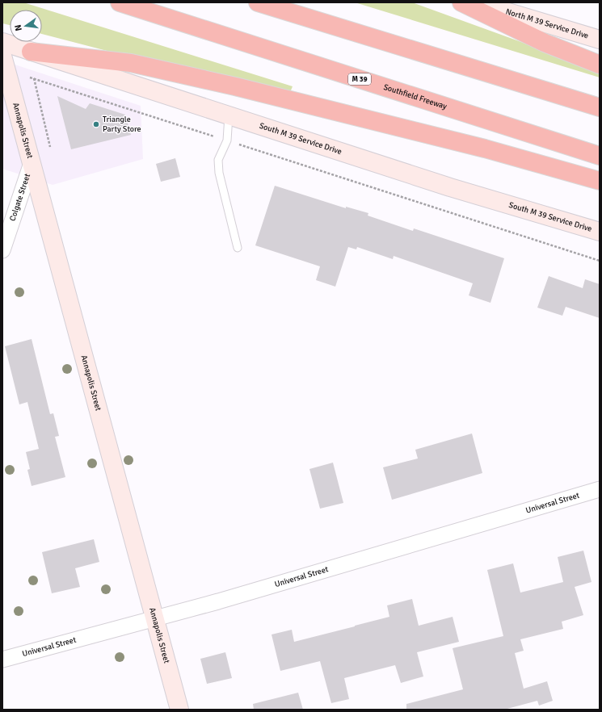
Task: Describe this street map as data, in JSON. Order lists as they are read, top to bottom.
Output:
{
  "streets": {
    "highway": ["M 39", "Southfield Freeway"],
    "main road": ["North M 39 Service Drive", "Annapolis Street", "South M 39 Service Drive"],
    "street": ["Colgate Street", "Universal Street"]
  },
  "crossings": [
    ["Annapolis Street", "Colgate Street"],
    ["Annapolis Street", "Universal Street"]
  ],
  "places": ["Triangle Party Store"],
  "north": "left"
}
